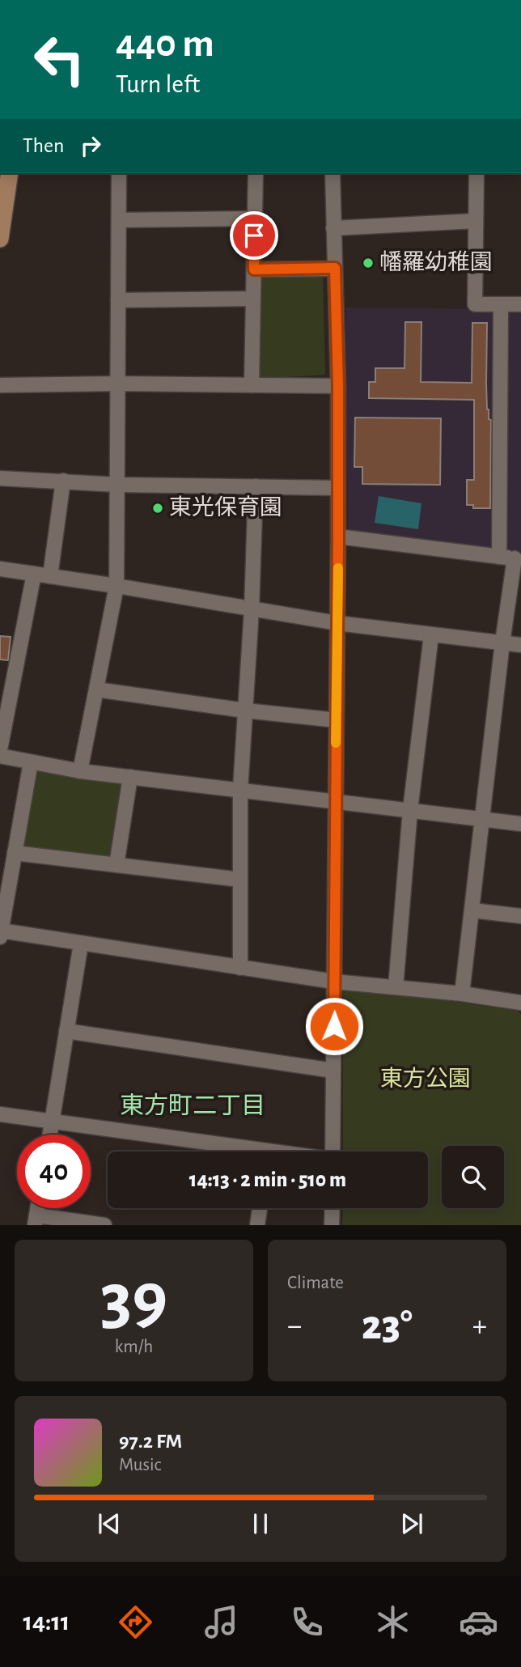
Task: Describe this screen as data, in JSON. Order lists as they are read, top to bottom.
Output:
{
  "districts": ["東方町二丁目"],
  "parks": ["東方公園"],
  "places": ["幡羅幼稚園", "東光保育園"],
  "page": {
    "turn": ["440 m", "Turn left"],
    "then": "Then",
    "limit": "40",
    "trip": "14:13 · 2 min · 510 m",
    "tile": [
      ["39", "km/h"],
      "Climate"
    ],
    "heat": ["−", "23°", "+"],
    "song": ["97.2 FM", "Music"],
    "tabs": "14:11"
  }
}
